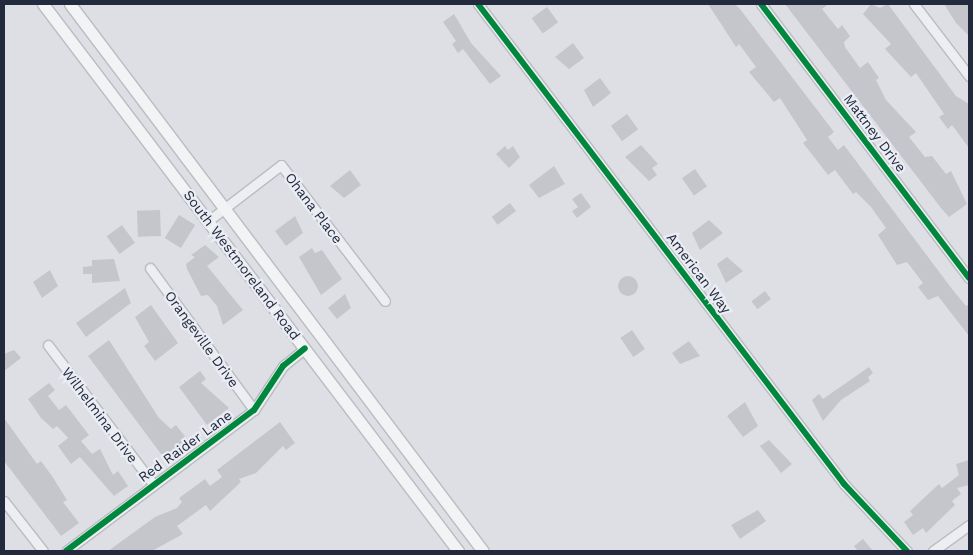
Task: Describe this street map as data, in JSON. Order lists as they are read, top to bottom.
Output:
{
  "streets": {
    "main road": ["South Westmoreland Road"],
    "street": [
      "Mattney Drive",
      "Ohana Place",
      "American Way",
      "Orangeville Drive",
      "Wilhelmina Drive",
      "Red Raider Lane"
    ]
  },
  "crossings": [
    ["Ohana Place", "South Westmoreland Road"],
    ["South Westmoreland Road", "Red Raider Lane"],
    ["Orangeville Drive", "Red Raider Lane"],
    ["Wilhelmina Drive", "Red Raider Lane"]
  ]
}
